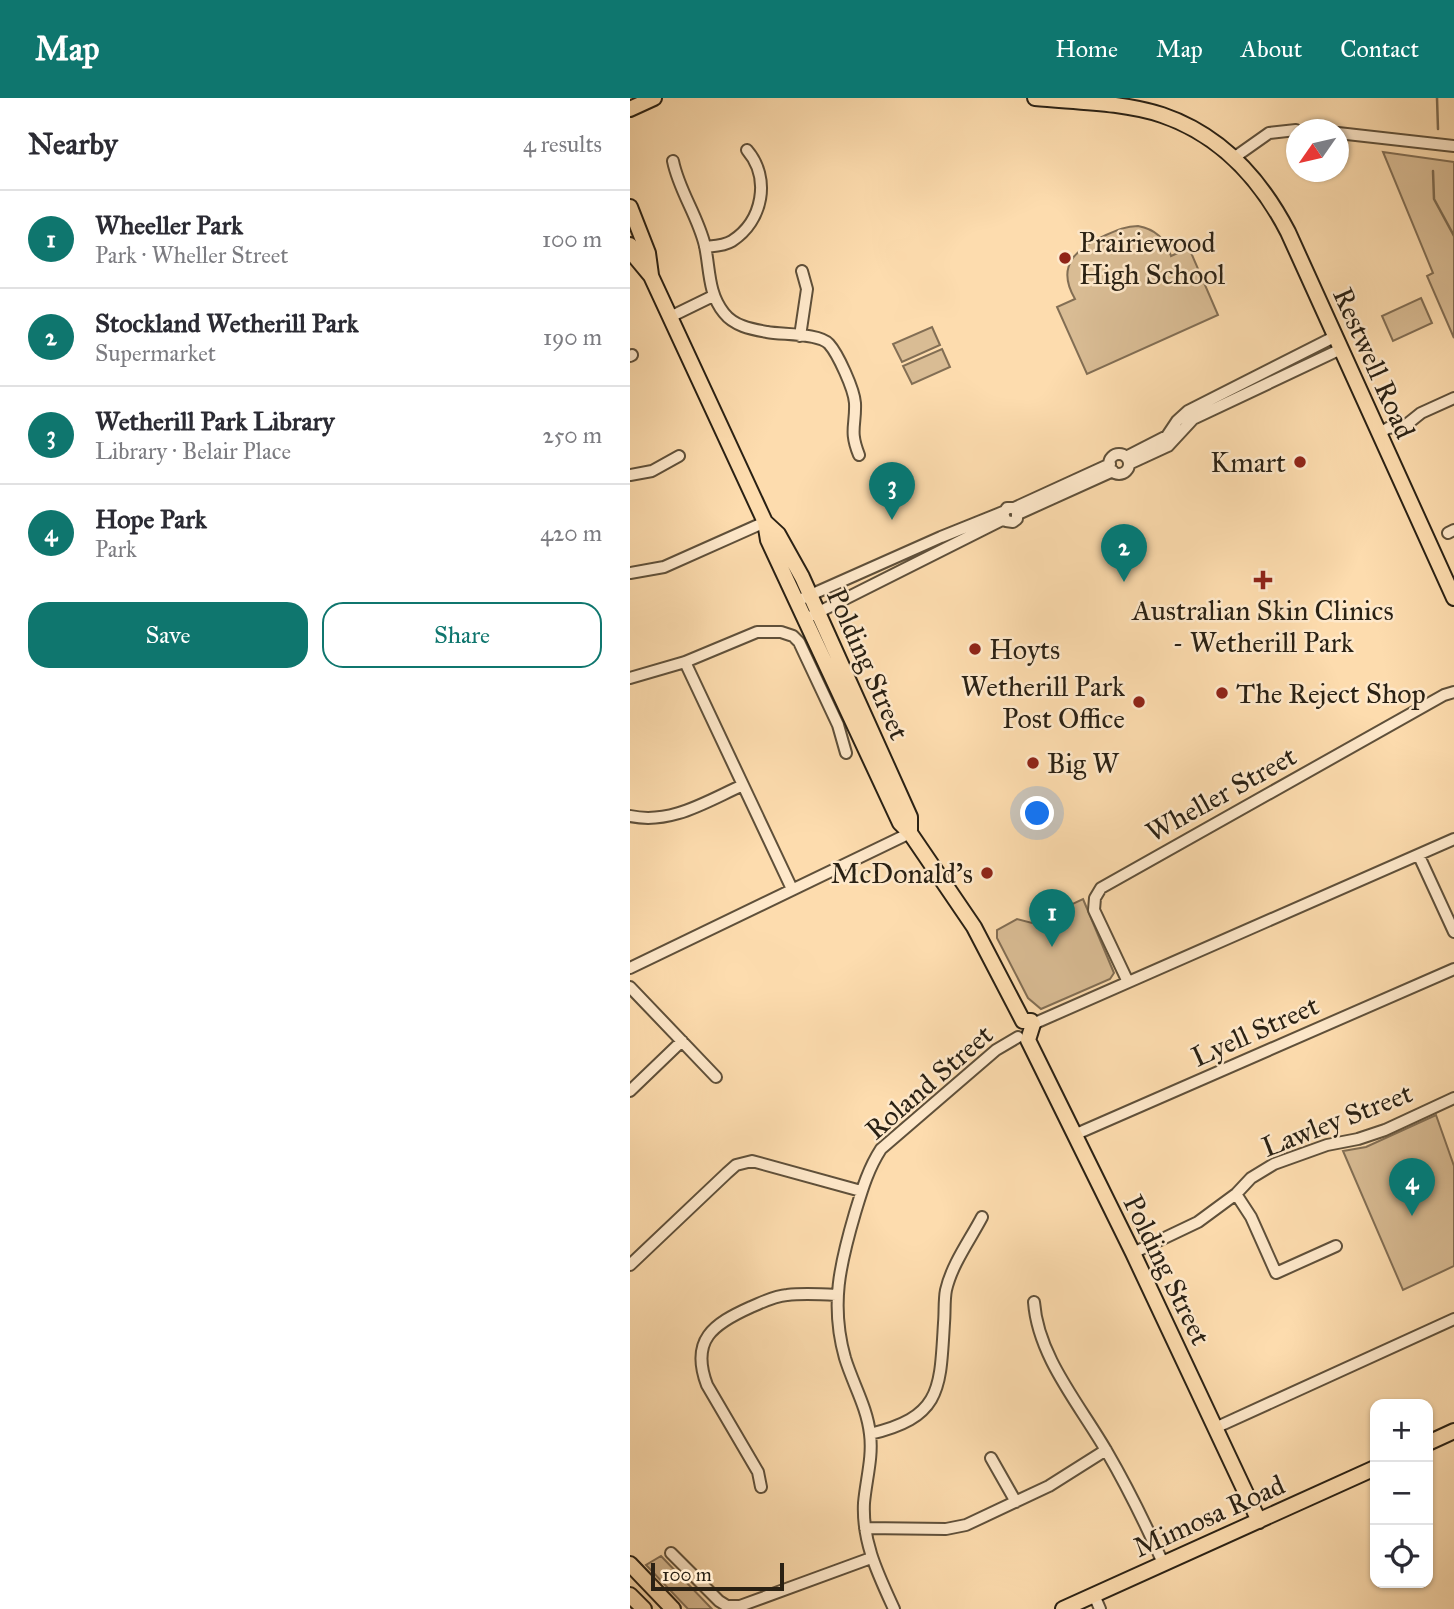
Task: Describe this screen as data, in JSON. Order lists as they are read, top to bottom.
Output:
{
  "streets": {
    "main road": ["Restwell Road", "Polding Street", "Mimosa Road"],
    "street": [
      "Wheller Street",
      "Lyell Street",
      "Roland Street",
      "Lawley Street"
    ]
  },
  "crossings": [
    ["Polding Street", "Lyell Street"],
    ["Polding Street", "Roland Street"],
    ["Polding Street", "Lawley Street"],
    ["Polding Street", "Mimosa Road"],
    ["Wheller Street", "Roland Street"]
  ],
  "places": {
    "other": [
      "Prairiewood High School",
      "Kmart",
      "Hoyts",
      "The Reject Shop",
      "Wetherill Park Post Office",
      "Big W",
      "McDonald's"
    ],
    "health": ["Australian Skin Clinics - Wetherill Park"]
  },
  "scale_bar": "100 m",
  "north": "bottom left",
  "page": {
    "header": "Map",
    "nav": [
      "Home",
      "Map",
      "About",
      "Contact"
    ],
    "heading": ["Nearby", "4 results"],
    "list": [
      {
        "mark": "1",
        "name": "Wheeller Park",
        "note": "Park · Wheller Street",
        "value": "100 m"
      },
      {
        "mark": "2",
        "name": "Stockland Wetherill Park",
        "note": "Supermarket",
        "value": "190 m"
      },
      {
        "mark": "3",
        "name": "Wetherill Park Library",
        "note": "Library · Belair Place",
        "value": "250 m"
      },
      {
        "mark": "4",
        "name": "Hope Park",
        "note": "Park",
        "value": "420 m"
      }
    ],
    "pins": [
      "3",
      "2",
      "1",
      "4"
    ],
    "buttons": ["Save", "Share"],
    "map_buttons": ["+", "−"],
    "scale": "100 m"
  }
}
